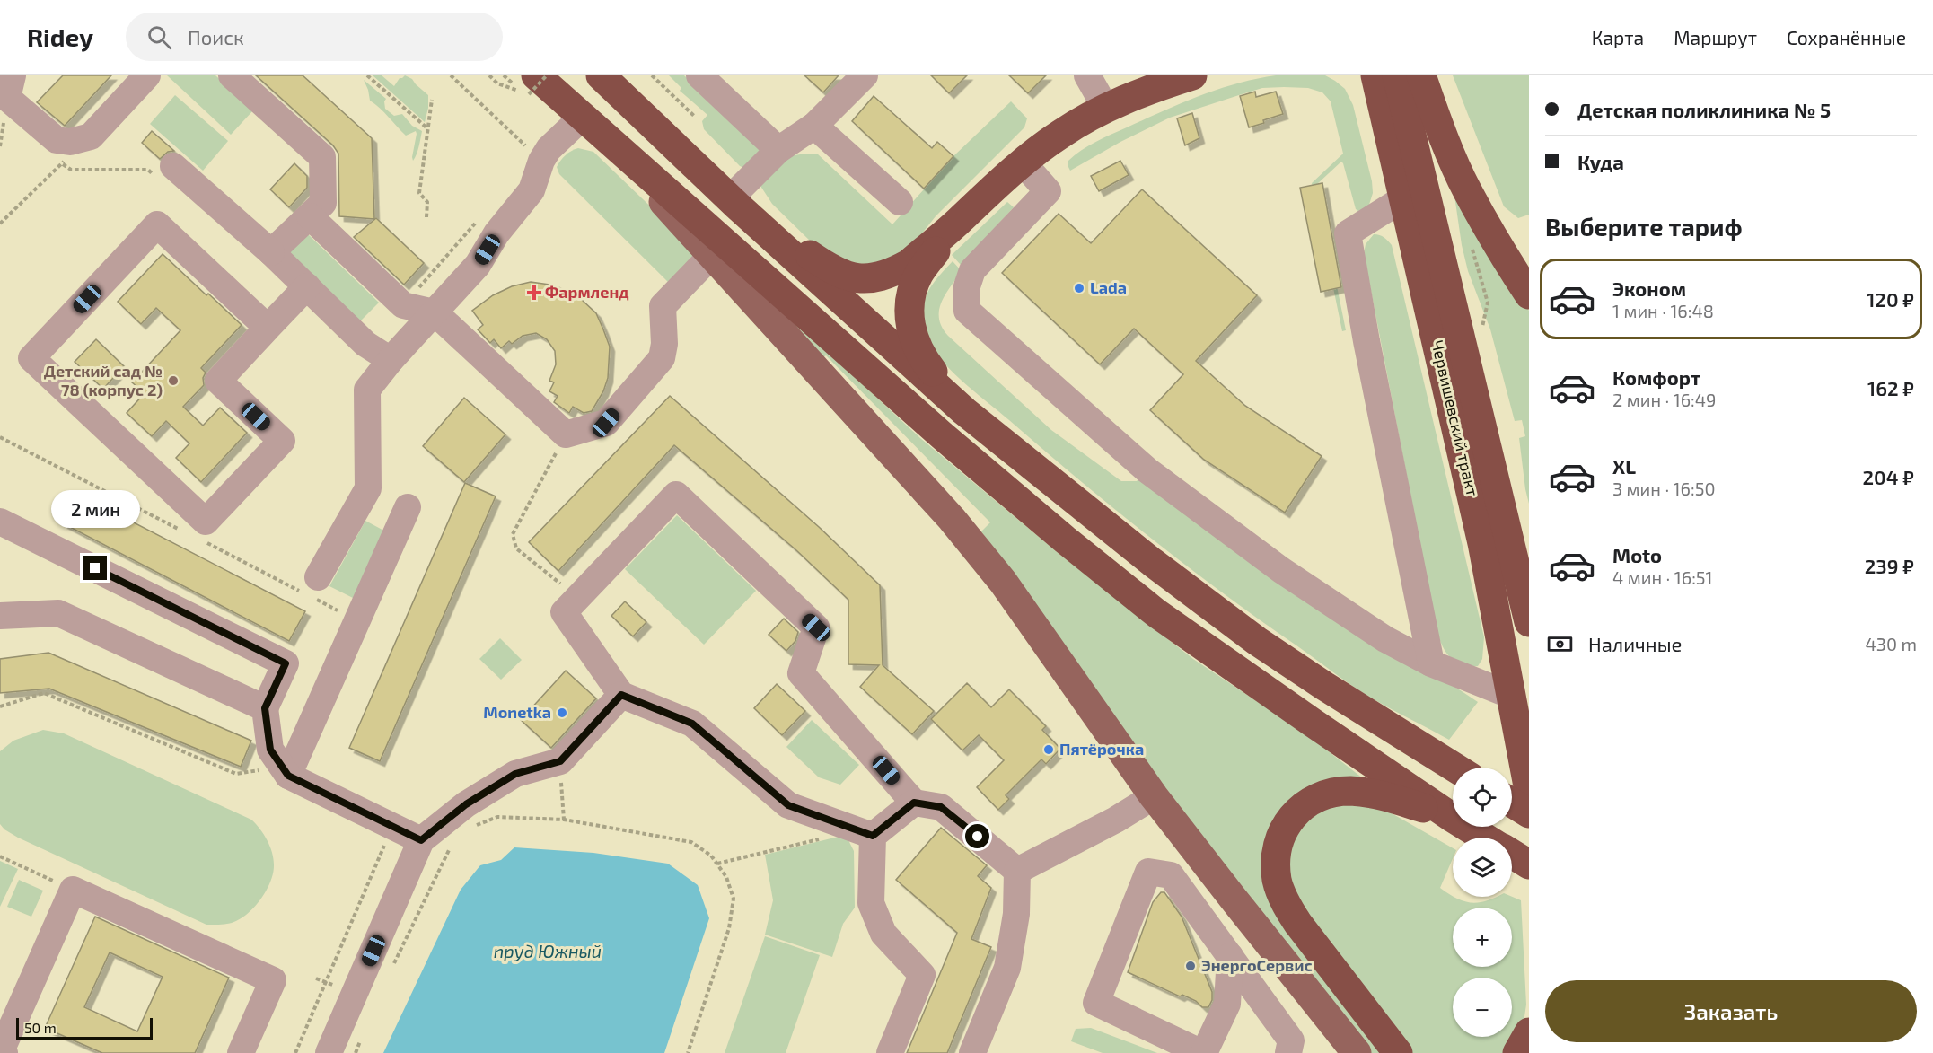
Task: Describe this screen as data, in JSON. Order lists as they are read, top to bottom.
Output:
{
  "streets": {
    "highway": ["Червишевский тракт"]
  },
  "water": ["пруд Южный"],
  "places": {
    "other": [
      "Lada",
      "Детский сад № 78 (корпус 2)",
      "Monetka",
      "Пятёрочка",
      "ЭнергоСервис"
    ],
    "health": ["Фармленд"]
  },
  "scale_bar": "50 m",
  "page": {
    "header": "Ridey",
    "search": "Поиск",
    "nav": ["Карта", "Маршрут", "Сохранённые"],
    "banner": ["Детская поликлиника № 5", "Куда"],
    "heading": "Выберите тариф",
    "list": [
      {
        "name": "Эконом",
        "note": "1 мин · 16:48",
        "value": "120 ₽"
      },
      {
        "name": "Комфорт",
        "note": "2 мин · 16:49",
        "value": "162 ₽"
      },
      {
        "name": "XL",
        "note": "3 мин · 16:50",
        "value": "204 ₽"
      },
      {
        "name": "Moto",
        "note": "4 мин · 16:51",
        "value": "239 ₽"
      }
    ],
    "bubble": "2 мин",
    "pay": ["Наличные", "430 m"],
    "map_buttons": ["+", "−"],
    "buttons": "Заказать",
    "scale": "50 m"
  }
}
